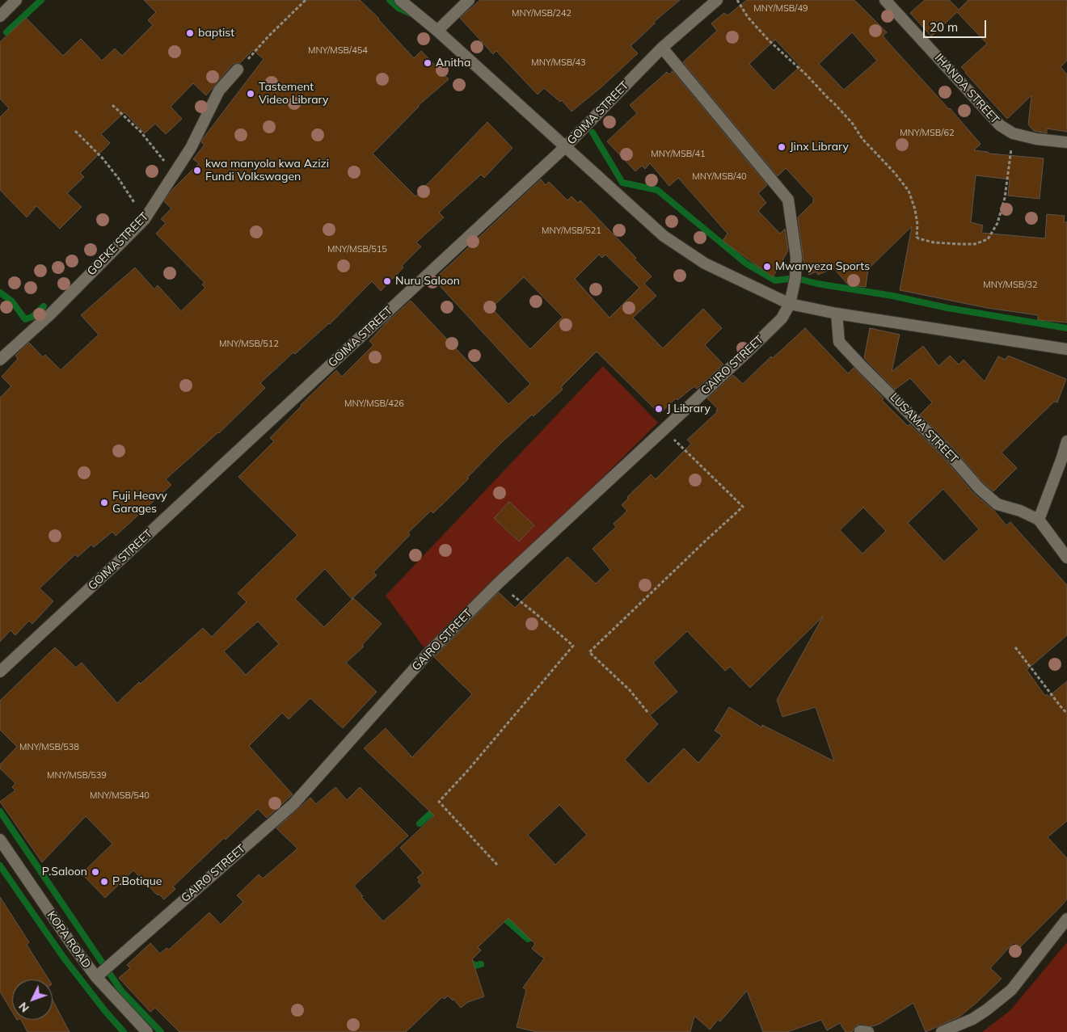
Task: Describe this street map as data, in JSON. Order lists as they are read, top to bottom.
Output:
{
  "streets": {
    "street": [
      "IHANDA STREET",
      "GOIMA STREET",
      "GOEKE STREET",
      "GAIRO STREET",
      "LUSAMA STREET",
      "KOPA ROAD"
    ]
  },
  "crossings": [
    ["GOIMA STREET", "GAIRO STREET"],
    ["GAIRO STREET", "KOPA ROAD"]
  ],
  "places": [
    "baptist",
    "Anitha",
    "Tastement Video Library",
    "Jinx Library",
    "kwa manyola kwa Azizi Fundi Volkswagen",
    "Mwanyeza Sports",
    "Nuru Saloon",
    "J Library",
    "Fuji Heavy Garages",
    "P.Saloon",
    "P.Botique"
  ],
  "house_numbers": [
    "MNY/MSB/49",
    "MNY/MSB/242",
    "MNY/MSB/454",
    "MNY/MSB/43",
    "MNY/MSB/62",
    "MNY/MSB/41",
    "MNY/MSB/40",
    "MNY/MSB/521",
    "MNY/MSB/515",
    "MNY/MSB/32",
    "MNY/MSB/512",
    "MNY/MSB/426",
    "MNY/MSB/538",
    "MNY/MSB/539",
    "MNY/MSB/540"
  ],
  "scale_bar": "20 m",
  "north": "bottom left"
}
